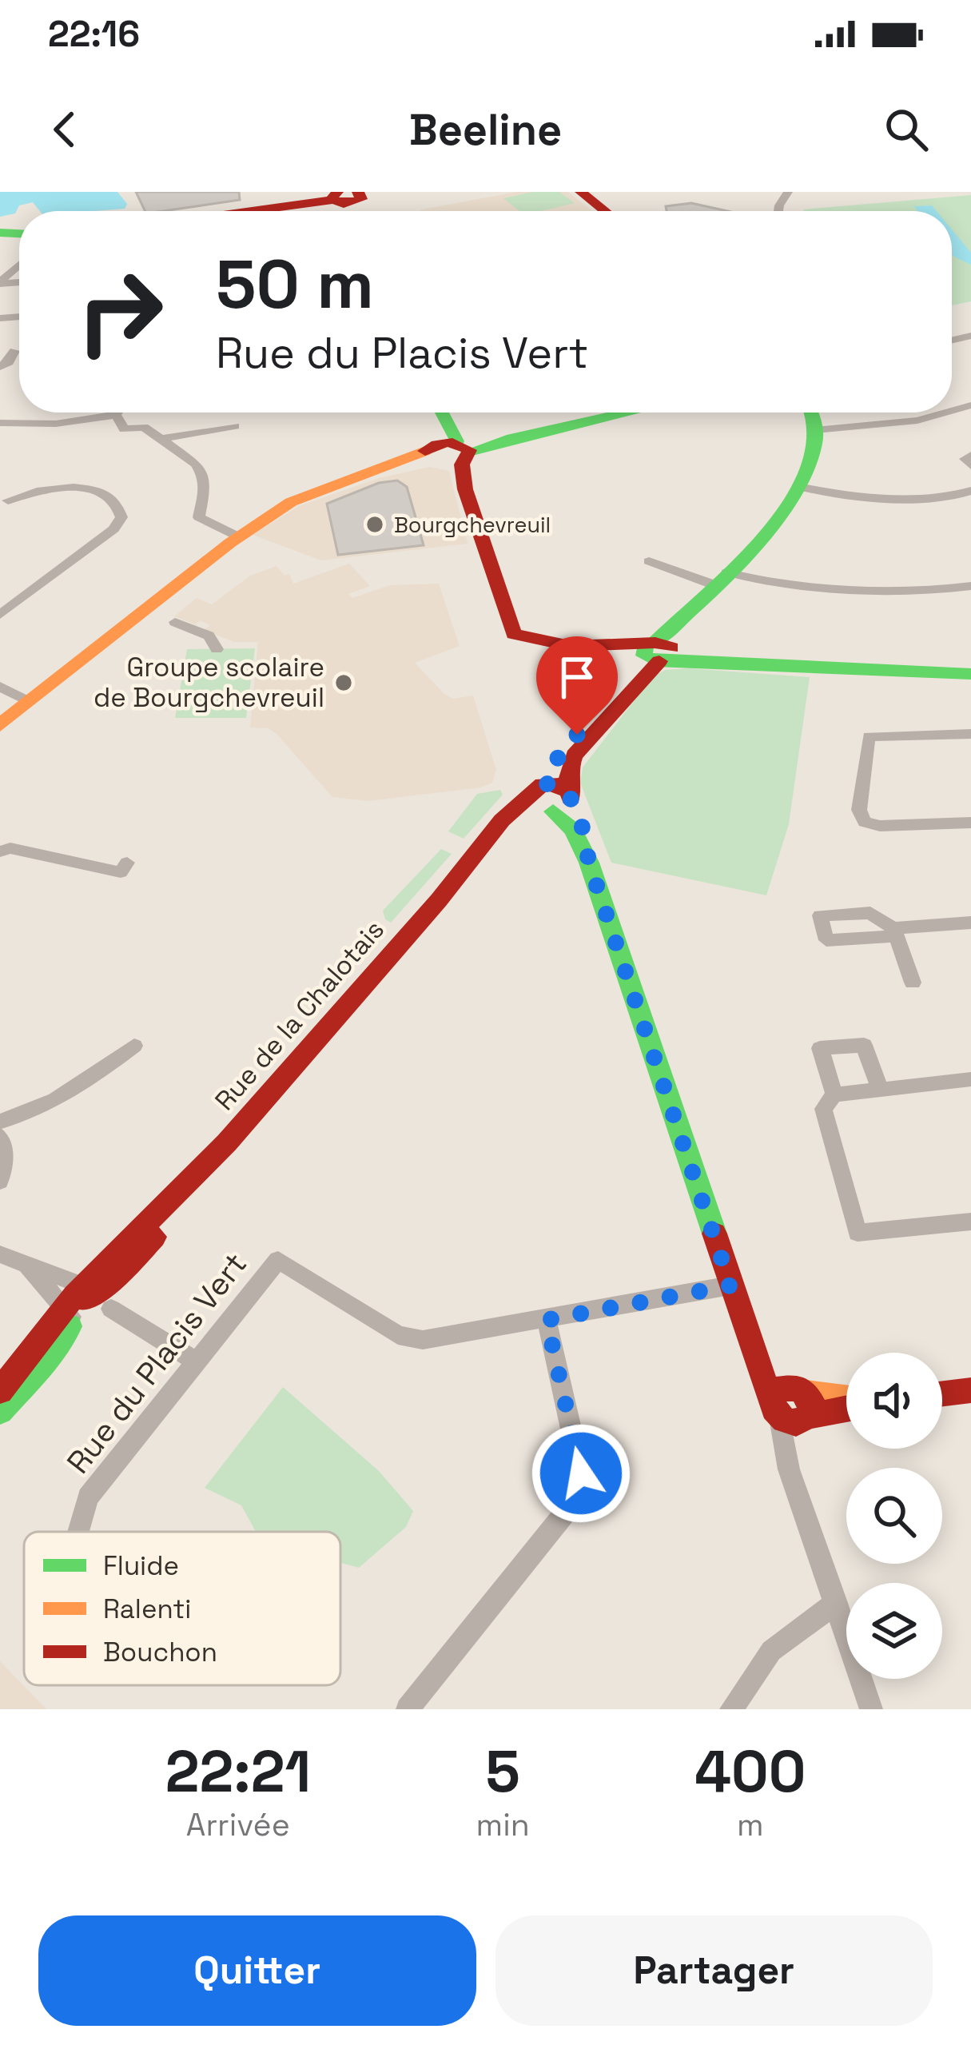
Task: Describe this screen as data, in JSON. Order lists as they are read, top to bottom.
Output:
{
  "streets": {
    "street": ["Rue de la Chalotais", "Rue du Placis Vert"]
  },
  "places": ["Bourgchevreuil", "Groupe scolaire de Bourgchevreuil"],
  "legend": ["Fluide", "Ralenti", "Bouchon"],
  "page": {
    "status": "22:16",
    "header": "Beeline",
    "turn": ["50 m", "Rue du Placis Vert"],
    "eta": [
      "22:21",
      "Arrivée",
      "5",
      "min",
      "400",
      "m"
    ],
    "buttons": ["Quitter", "Partager"]
  }
}
